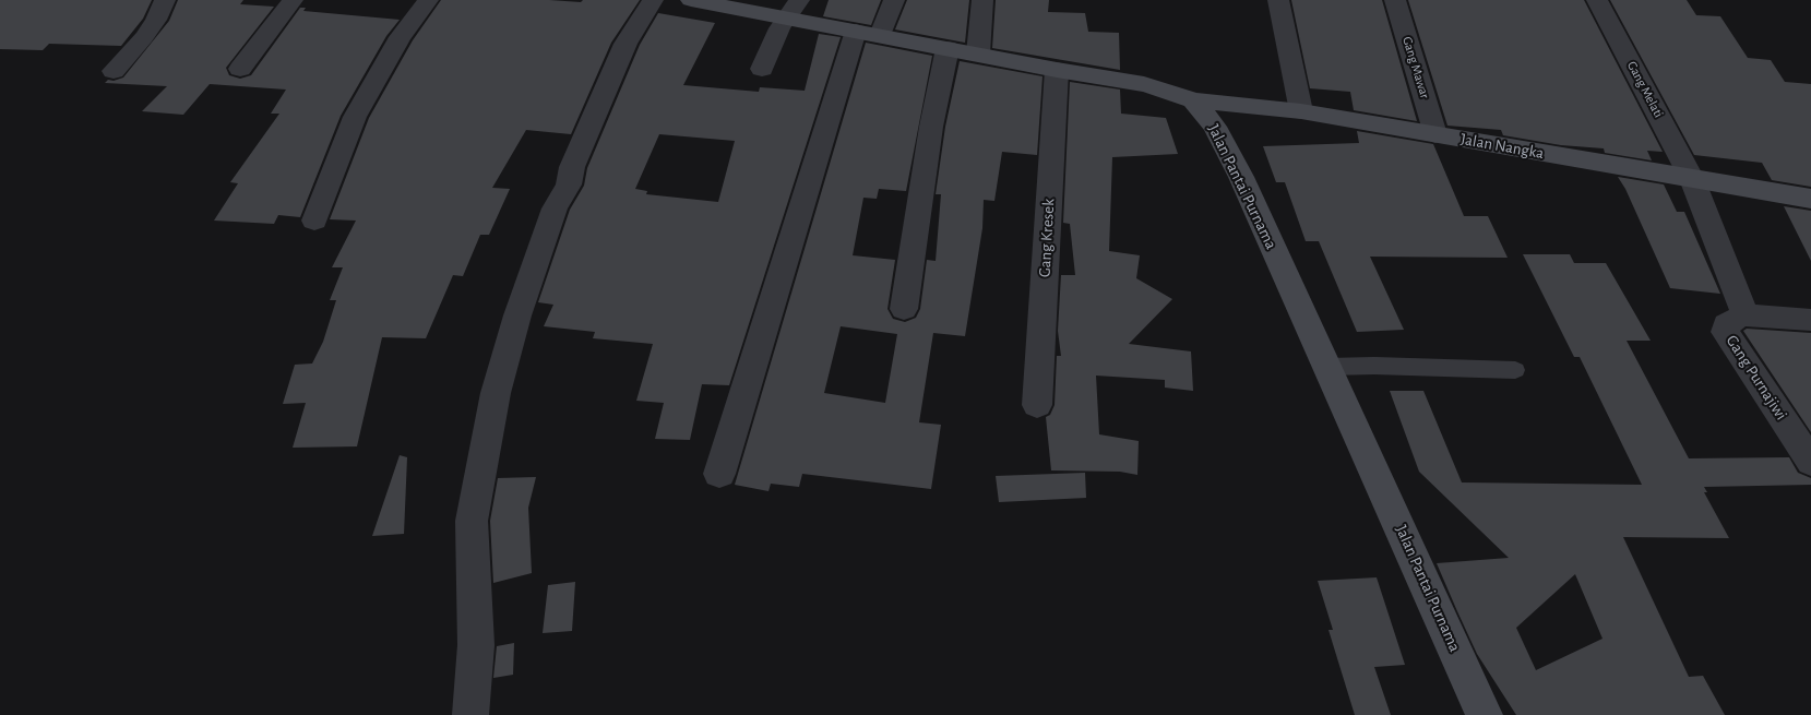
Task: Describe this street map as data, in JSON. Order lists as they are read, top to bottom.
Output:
{
  "streets": {
    "street": [
      "Gang Mawar",
      "Gang Melati",
      "Jalan Nangka",
      "Jalan Pantai Purnama",
      "Gang Kresek",
      "Gang Purnajiwi"
    ]
  },
  "crossings": [
    ["Gang Mawar", "Jalan Nangka"],
    ["Gang Melati", "Jalan Nangka"],
    ["Gang Melati", "Gang Purnajiwi"],
    ["Jalan Nangka", "Jalan Pantai Purnama"],
    ["Jalan Nangka", "Gang Purnajiwi"],
    ["Jalan Pantai Purnama", "Gang Kresek"]
  ]
}
